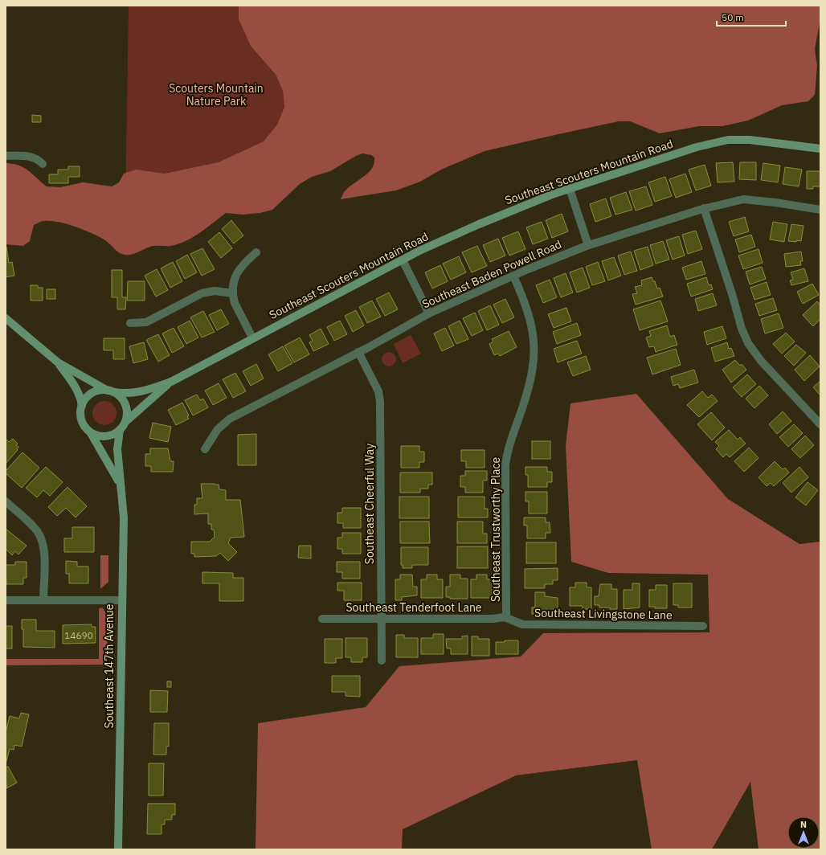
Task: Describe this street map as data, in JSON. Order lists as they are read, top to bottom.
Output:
{
  "streets": {
    "street": [
      "Southeast Scouters Mountain Road",
      "Southeast Baden Powell Road",
      "Southeast Cheerful Way",
      "Southeast Trustworthy Place",
      "Southeast Tenderfoot Lane",
      "Southeast Livingstone Lane",
      "Southeast 147th Avenue"
    ]
  },
  "crossings": [
    ["Southeast Scouters Mountain Road", "Southeast 147th Avenue"],
    ["Southeast Baden Powell Road", "Southeast Cheerful Way"],
    ["Southeast Baden Powell Road", "Southeast Trustworthy Place"],
    ["Southeast Cheerful Way", "Southeast Tenderfoot Lane"],
    ["Southeast Trustworthy Place", "Southeast Tenderfoot Lane"],
    ["Southeast Trustworthy Place", "Southeast Livingstone Lane"],
    ["Southeast Tenderfoot Lane", "Southeast Livingstone Lane"]
  ],
  "parks": ["Scouters Mountain Nature Park"],
  "house_numbers": ["14690"],
  "scale_bar": "50 m",
  "north": "top"
}
